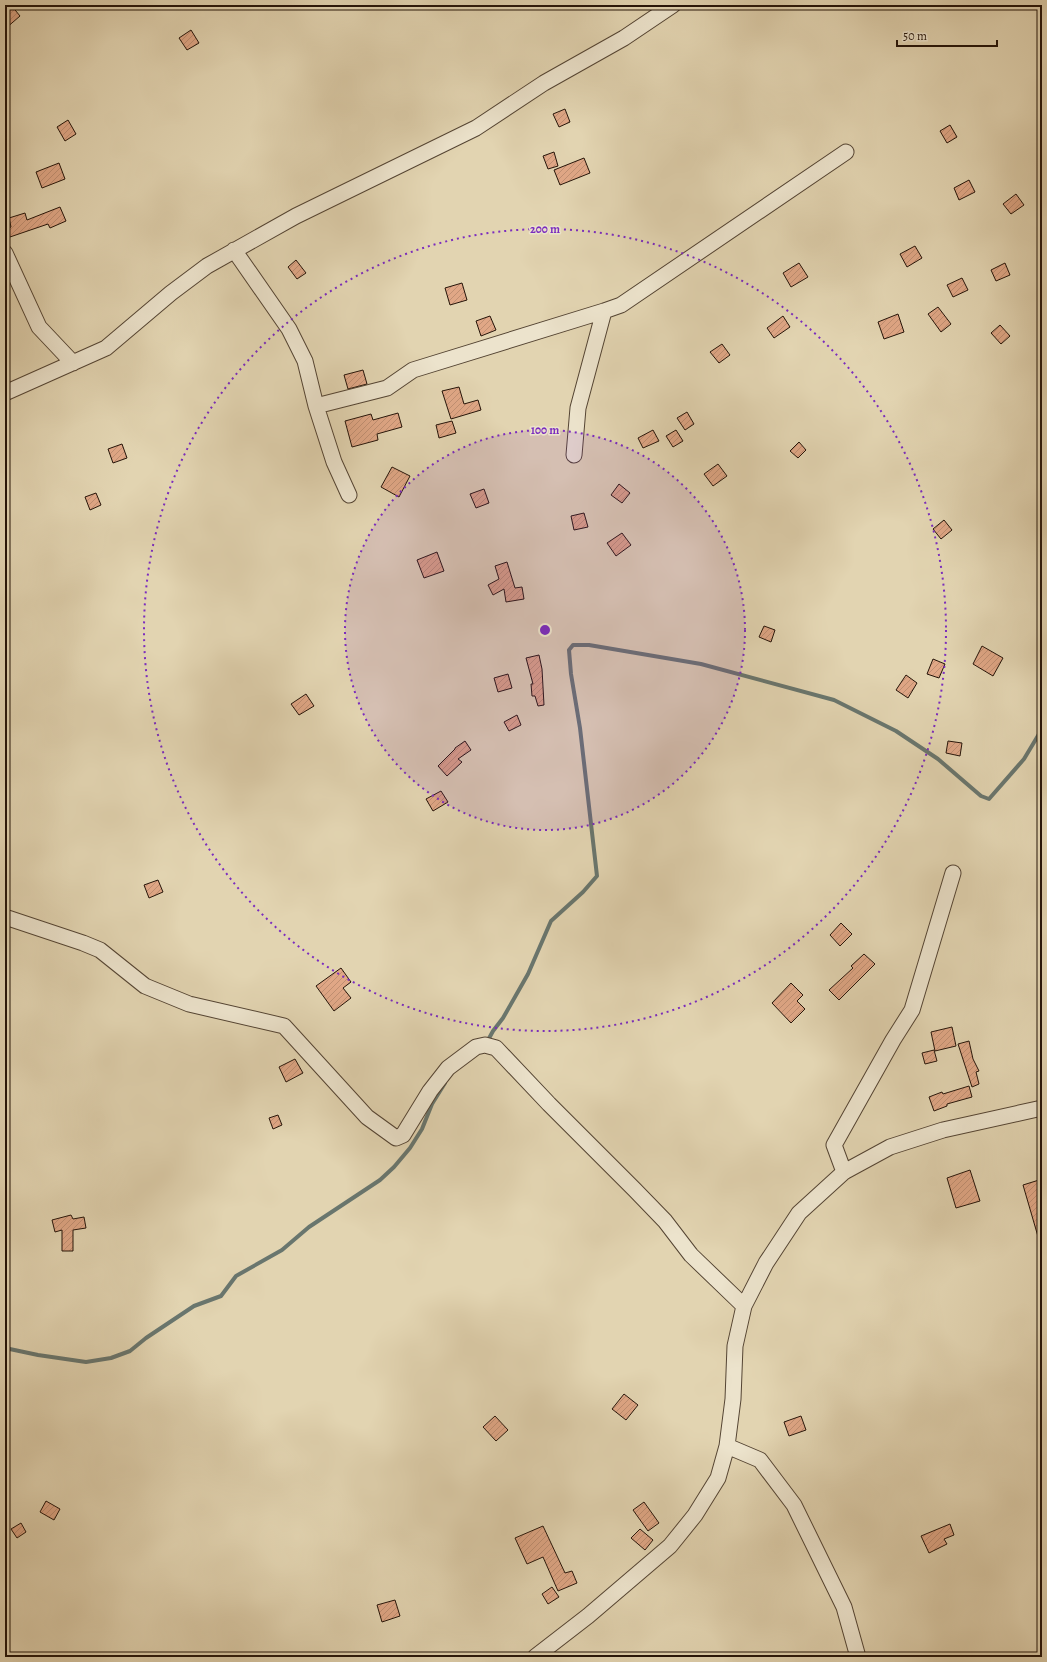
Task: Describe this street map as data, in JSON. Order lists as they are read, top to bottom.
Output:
{
  "scale_bar": "50 m",
  "rings": ["200 m", "100 m"]
}
